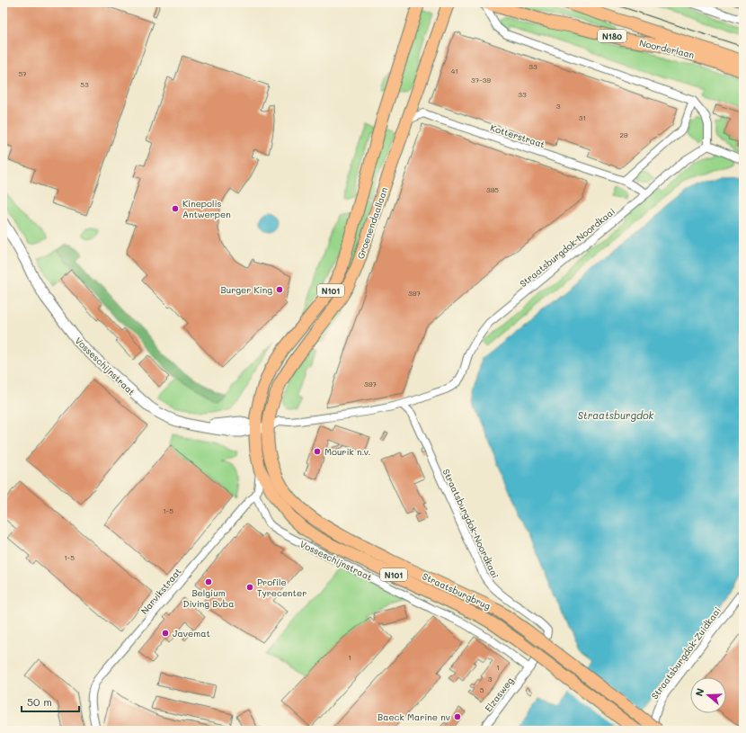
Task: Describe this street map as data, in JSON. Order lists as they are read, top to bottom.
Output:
{
  "streets": {
    "main road": [
      "N180",
      "Noorderlaan",
      "Groenendaallaan",
      "N101",
      "Straatsburgbrug"
    ],
    "street": [
      "Kotterstraat",
      "Straatsburgdok-Noordkaai",
      "Vosseschijnstraat",
      "Narvikstraat",
      "Straatsburgdok-Zuidkaai",
      "Elzasweg"
    ]
  },
  "crossings": [
    ["Kotterstraat", "Groenendaallaan"],
    ["Groenendaallaan", "Vosseschijnstraat"],
    ["Groenendaallaan", "Straatsburgbrug"],
    ["Straatsburgdok-Noordkaai", "Vosseschijnstraat"],
    ["Straatsburgdok-Noordkaai", "Elzasweg"],
    ["Vosseschijnstraat", "Narvikstraat"],
    ["Vosseschijnstraat", "Straatsburgbrug"],
    ["Vosseschijnstraat", "Elzasweg"]
  ],
  "water": ["Straatsburgdok"],
  "places": [
    "Kinepolis Antwerpen",
    "Burger King",
    "Mourik n.v.",
    "Belgium Diving Bvba",
    "Profile Tyrecenter",
    "Javemat",
    "Baeck Marine nv"
  ],
  "house_numbers": [
    "33",
    "41",
    "57",
    "37-39",
    "53",
    "33",
    "3",
    "31",
    "29",
    "395",
    "397",
    "397",
    "1-5",
    "1-5",
    "1",
    "1",
    "3",
    "5"
  ],
  "scale_bar": "50 m",
  "north": "left"
}
